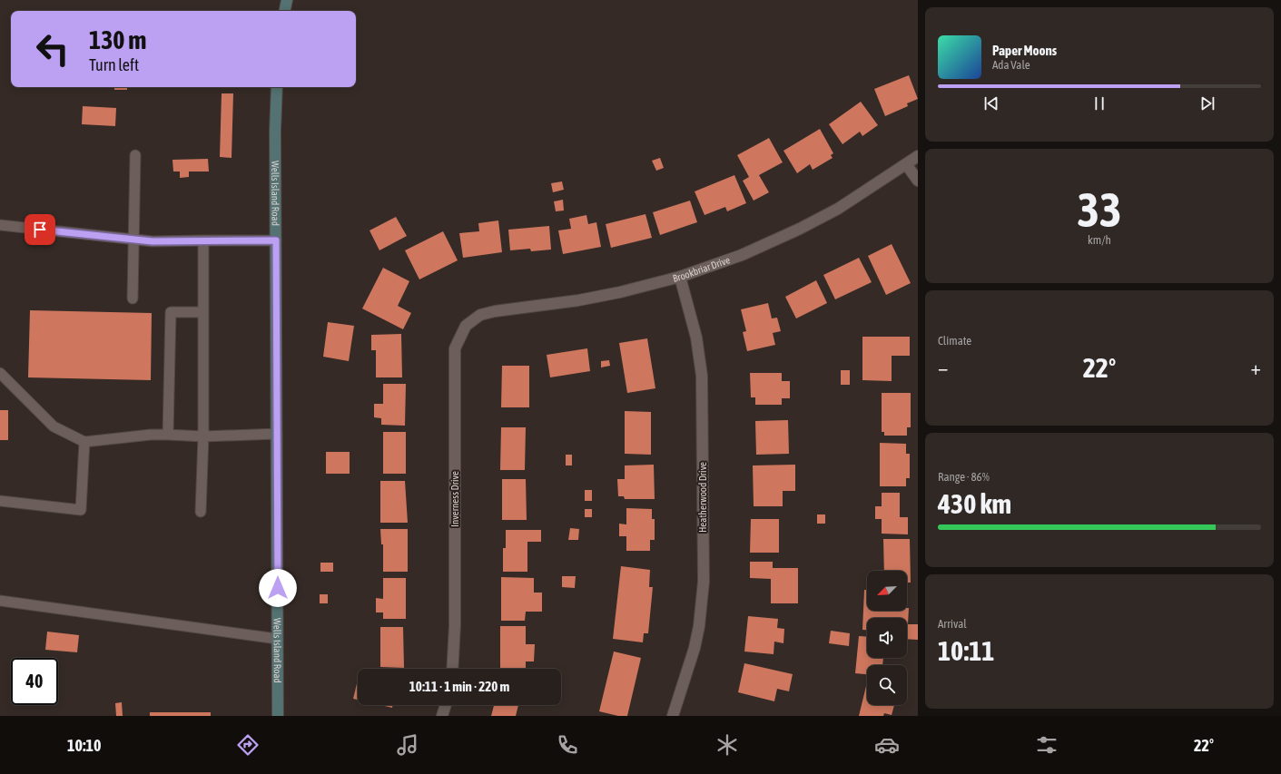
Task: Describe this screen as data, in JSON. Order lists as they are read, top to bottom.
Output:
{
  "streets": {
    "street": [
      "Wells Island Road",
      "Brookbriar Drive",
      "Heatherwood Drive",
      "Inverness Drive"
    ]
  },
  "crossings": [
    ["Brookbriar Drive", "Heatherwood Drive"],
    ["Brookbriar Drive", "Inverness Drive"]
  ],
  "north": "bottom left",
  "page": {
    "turn": ["130 m", "Turn left"],
    "song": ["Paper Moons", "Ada Vale"],
    "tile": [
      ["33", "km/h"],
      "Climate",
      ["Range · 86%", "430 km"],
      ["Arrival", "10:11"]
    ],
    "heat": ["−", "22°", "+"],
    "limit": "40",
    "trip": "10:11 · 1 min · 220 m",
    "tabs": ["10:10", "22°"]
  }
}
